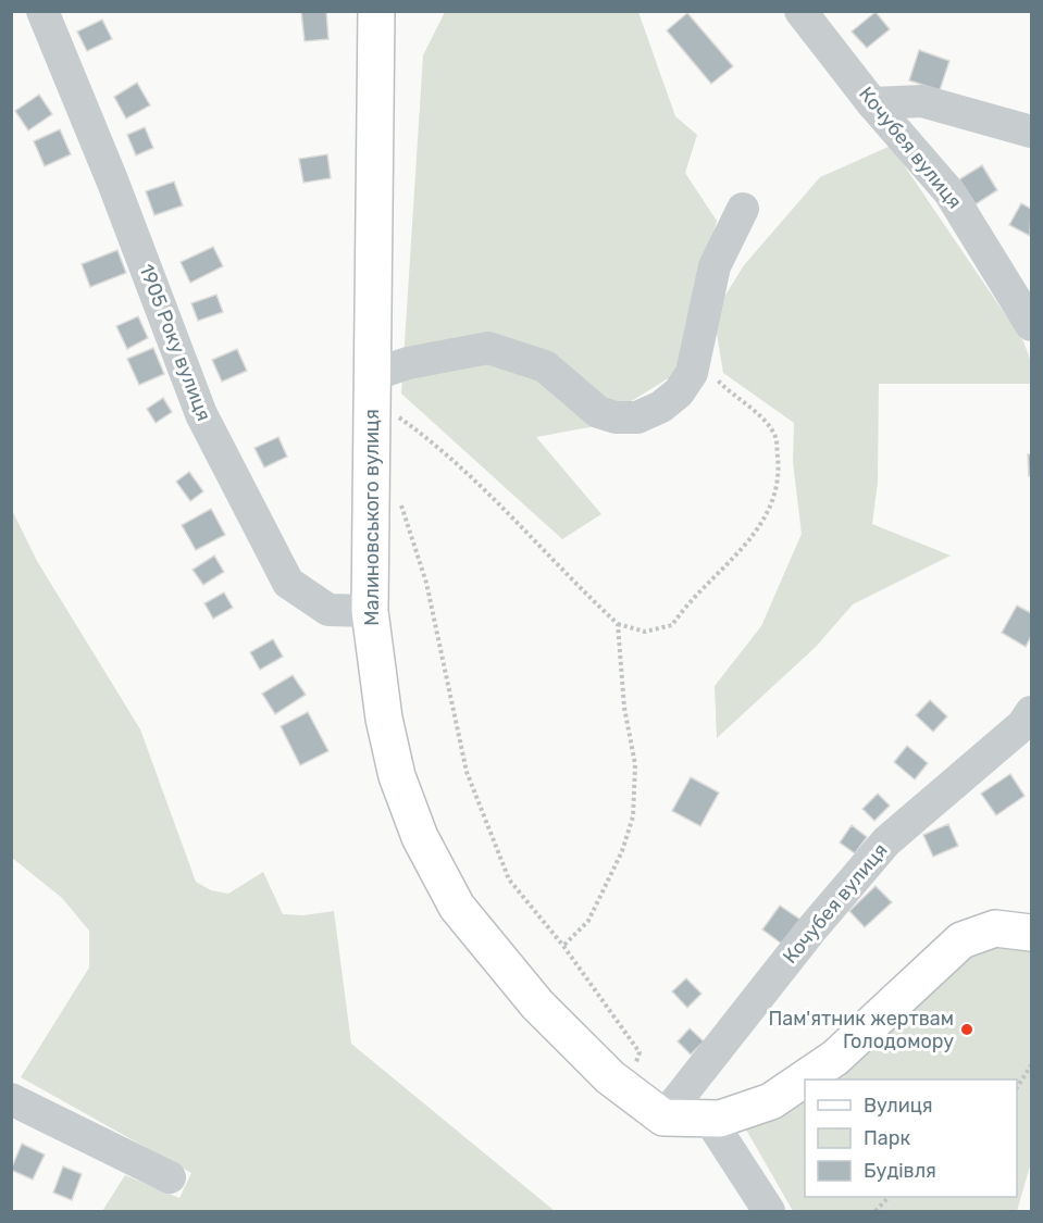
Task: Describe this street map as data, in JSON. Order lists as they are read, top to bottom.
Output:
{
  "streets": {
    "main road": ["Малиновського вулиця"],
    "street": ["Кочубея вулиця", "1905 Року вулиця"]
  },
  "crossings": [
    ["Кочубея вулиця", "Малиновського вулиця"],
    ["1905 Року вулиця", "Малиновського вулиця"]
  ],
  "places": ["Пам'ятник жертвам Голодомору"],
  "legend": ["Вулиця", "Парк", "Будівля"]
}
